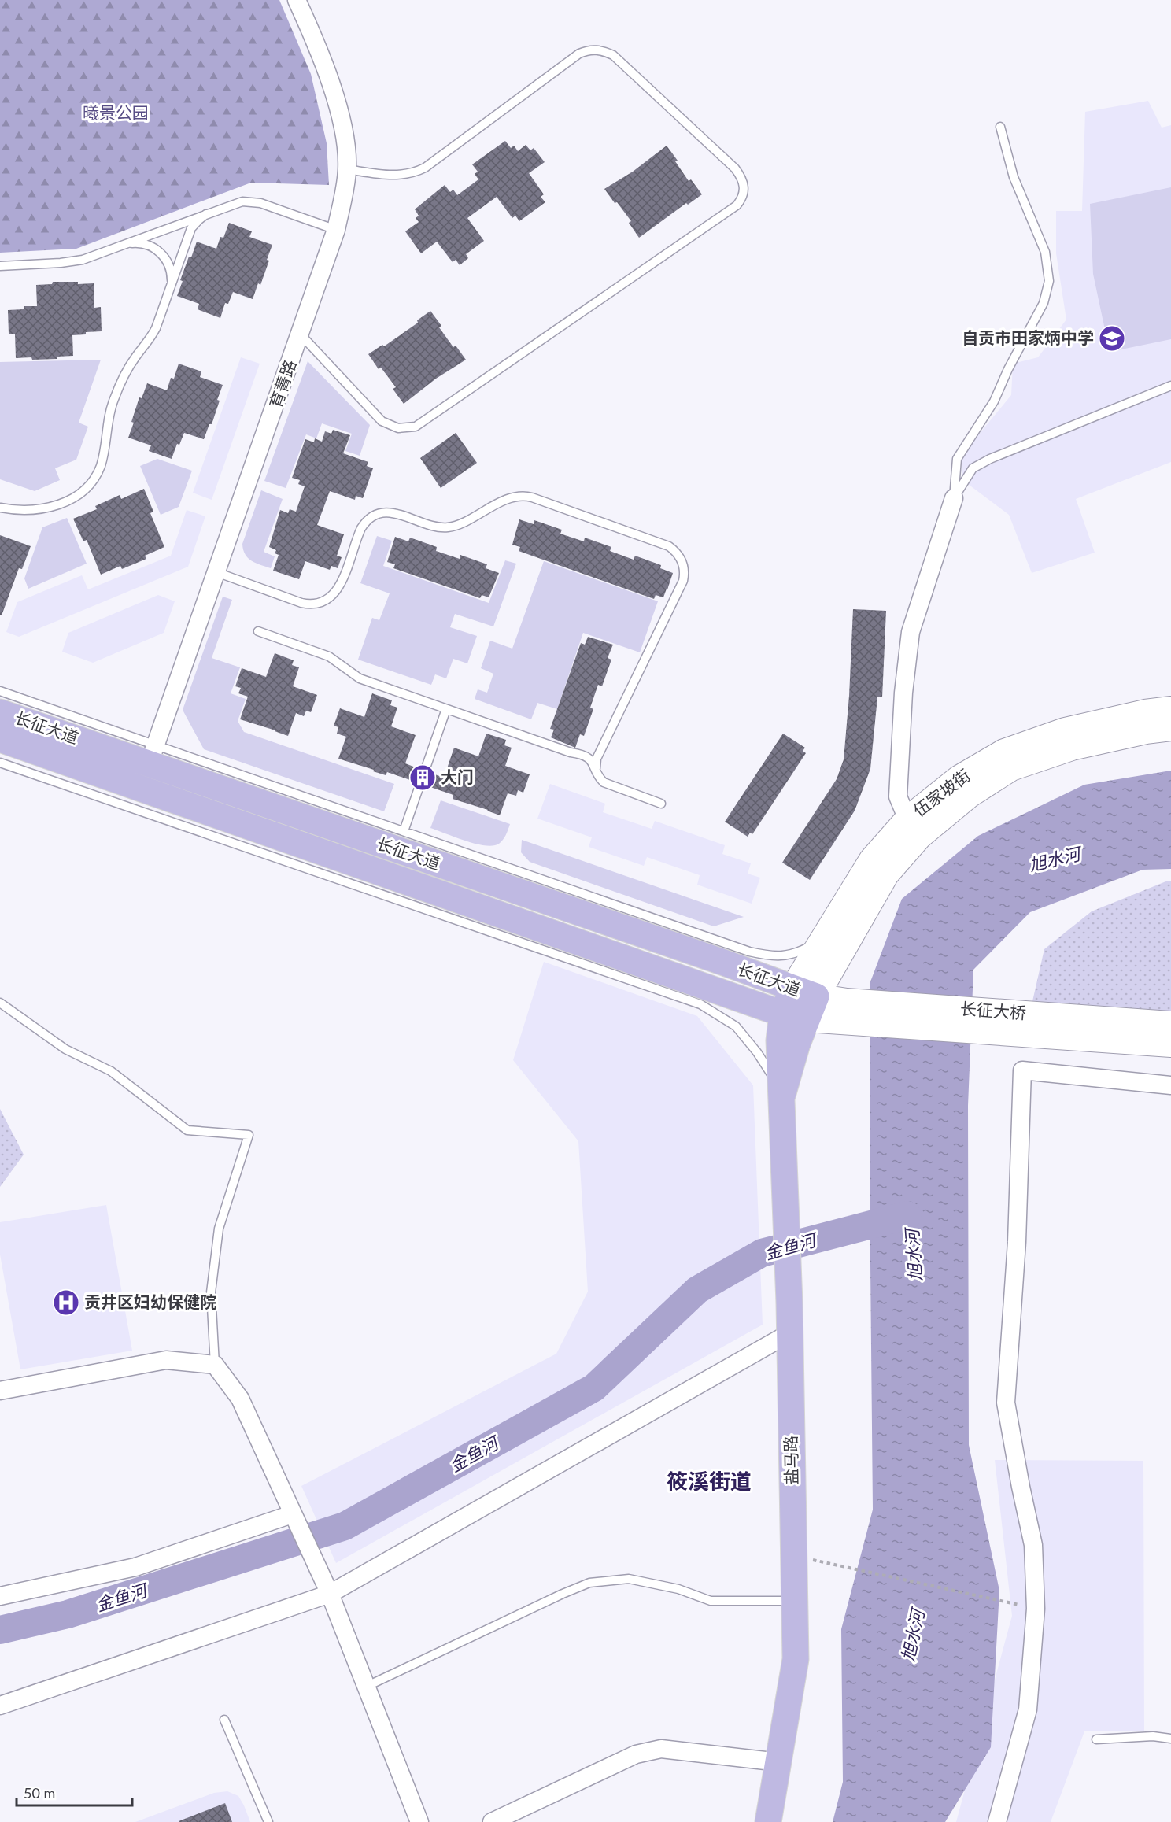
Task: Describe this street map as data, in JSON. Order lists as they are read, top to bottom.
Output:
{
  "streets": {
    "main road": ["长征大道", "盐马路"],
    "street": ["育菁路", "伍家坡街", "长征大桥"]
  },
  "crossings": [
    ["育菁路", "长征大道"],
    ["长征大道", "伍家坡街"],
    ["长征大道", "长征大桥"],
    ["长征大道", "盐马路"],
    ["伍家坡街", "长征大桥"],
    ["伍家坡街", "盐马路"],
    ["长征大桥", "盐马路"]
  ],
  "districts": ["筱溪街道"],
  "water": ["旭水河", "金鱼河"],
  "parks": ["曦景公园"],
  "places": {
    "school or university": ["自贡市田家炳中学"],
    "building": ["大门"],
    "hospital": ["贡井区妇幼保健院"]
  },
  "scale_bar": "50 m"
}
